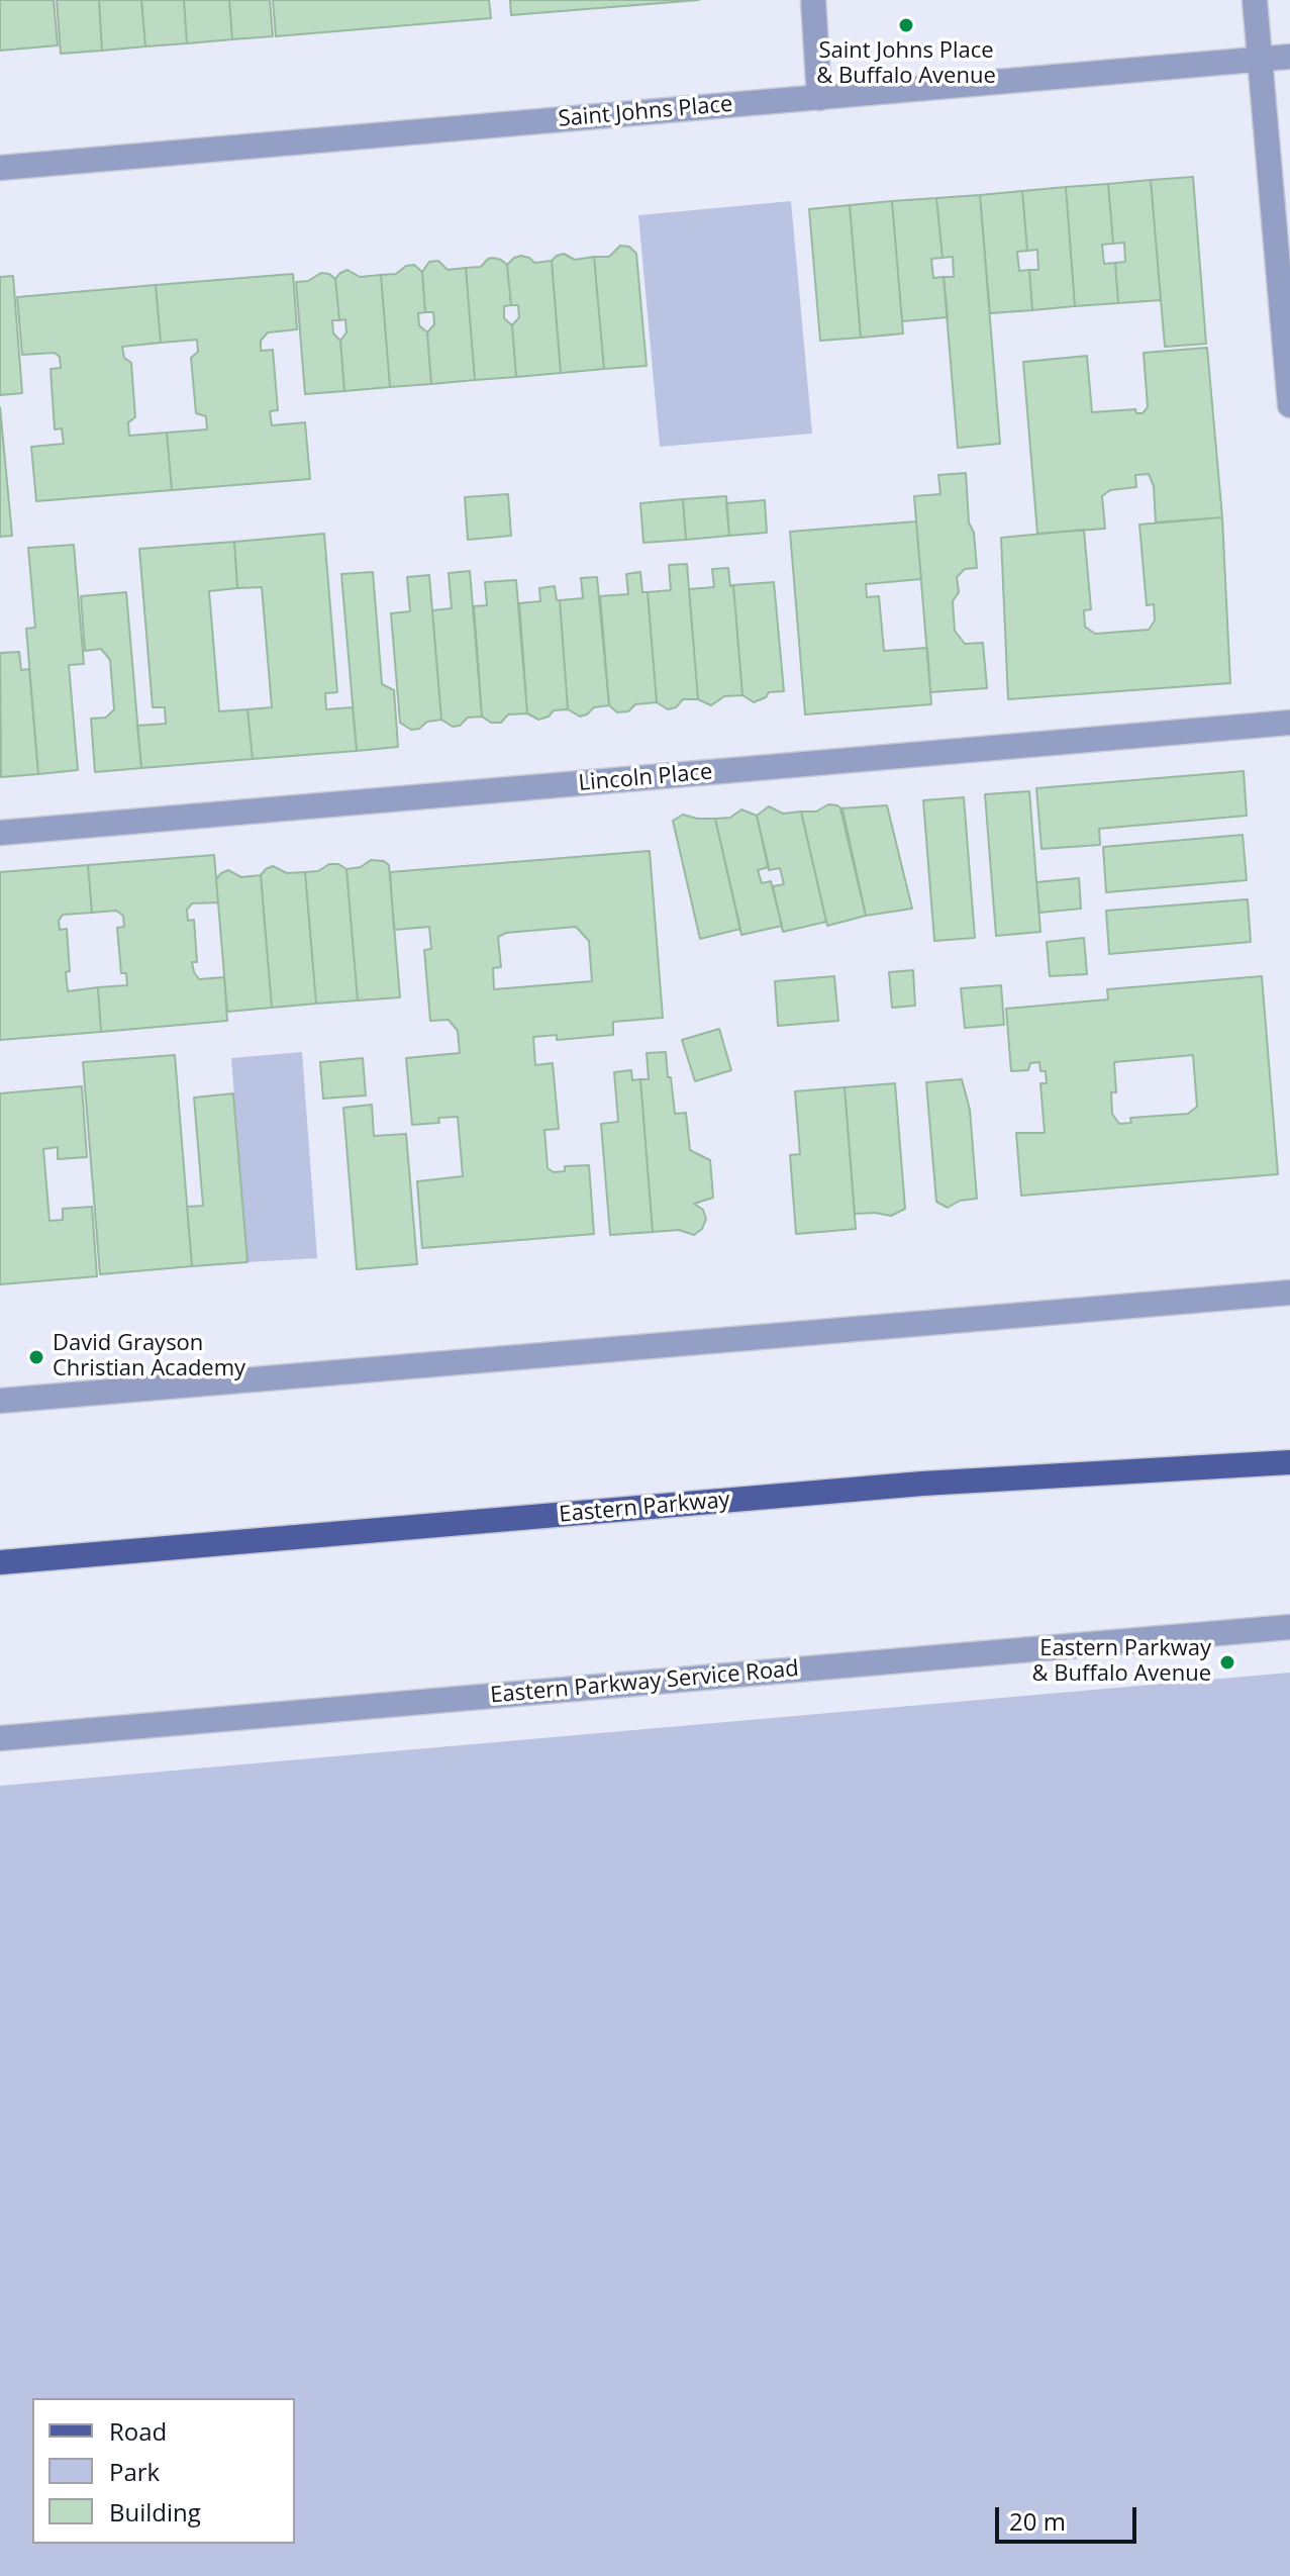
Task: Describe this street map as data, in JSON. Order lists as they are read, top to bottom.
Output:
{
  "streets": {
    "main road": ["Eastern Parkway"],
    "street": ["Saint Johns Place", "Lincoln Place", "Eastern Parkway Service Road"]
  },
  "places": ["Saint Johns Place & Buffalo Avenue", "David Grayson Christian Academy", "Eastern Parkway & Buffalo Avenue"],
  "legend": ["Road", "Park", "Building"],
  "scale_bar": "20 m"
}
